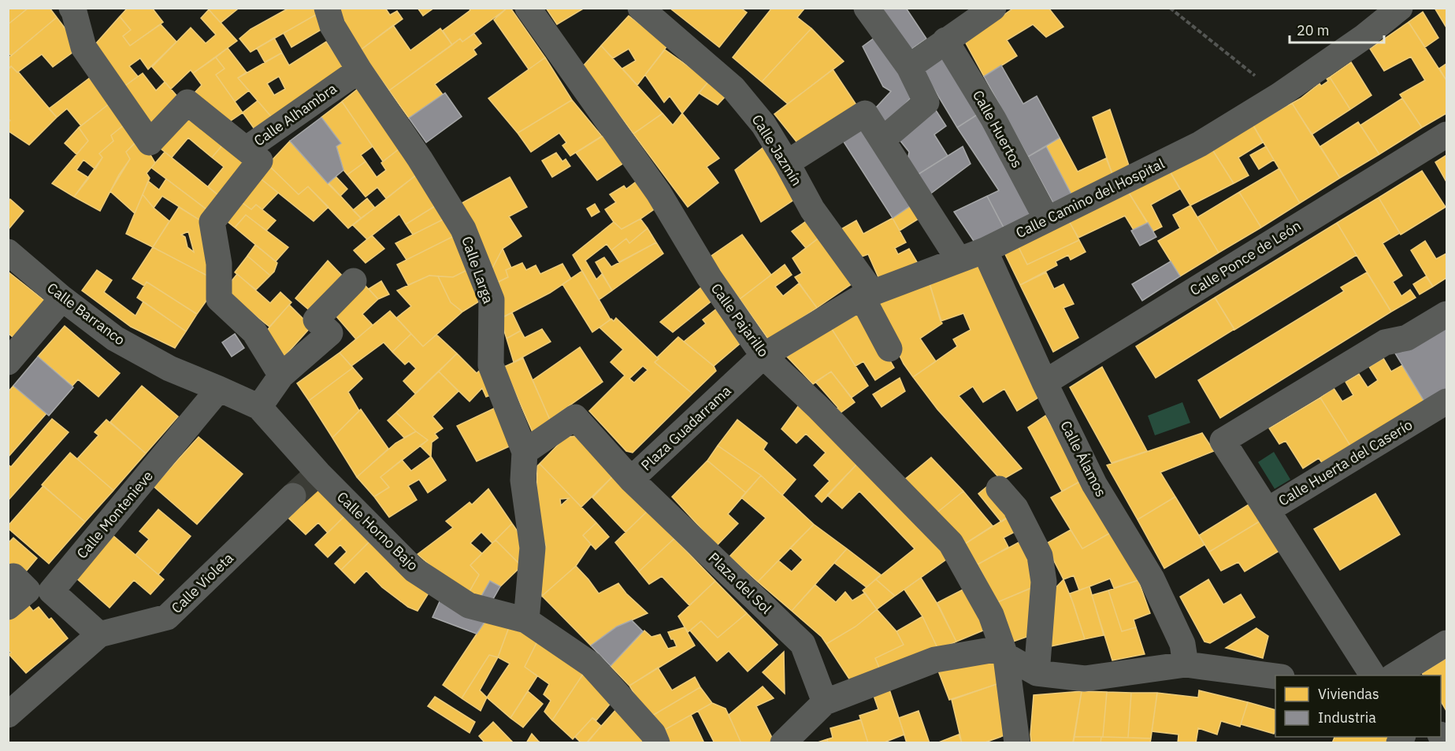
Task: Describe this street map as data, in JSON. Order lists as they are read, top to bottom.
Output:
{
  "streets": {
    "street": [
      "Calle Alhambra",
      "Calle Huertos",
      "Calle Jazmín",
      "Calle Camino del Hospital",
      "Calle Ponce de León",
      "Calle Larga",
      "Calle Barranco",
      "Calle Pajarillo",
      "Plaza Guadarrama",
      "Calle Álamos",
      "Calle Huerta del Caserío",
      "Calle Montenieve",
      "Calle Horno Bajo",
      "Calle Violeta",
      "Plaza del Sol"
    ]
  },
  "crossings": [
    ["Calle Alhambra", "Calle Larga"],
    ["Calle Huertos", "Calle Camino del Hospital"],
    ["Calle Jazmín", "Calle Camino del Hospital"],
    ["Calle Camino del Hospital", "Calle Pajarillo"],
    ["Calle Camino del Hospital", "Plaza Guadarrama"],
    ["Calle Camino del Hospital", "Calle Álamos"],
    ["Calle Ponce de León", "Calle Álamos"],
    ["Calle Larga", "Plaza Guadarrama"],
    ["Calle Larga", "Calle Horno Bajo"],
    ["Calle Barranco", "Calle Montenieve"],
    ["Calle Barranco", "Calle Horno Bajo"],
    ["Calle Pajarillo", "Plaza Guadarrama"],
    ["Plaza Guadarrama", "Plaza del Sol"],
    ["Calle Montenieve", "Calle Violeta"],
    ["Calle Horno Bajo", "Calle Violeta"]
  ],
  "legend": ["Viviendas", "Industria"],
  "scale_bar": "20 m"
}
